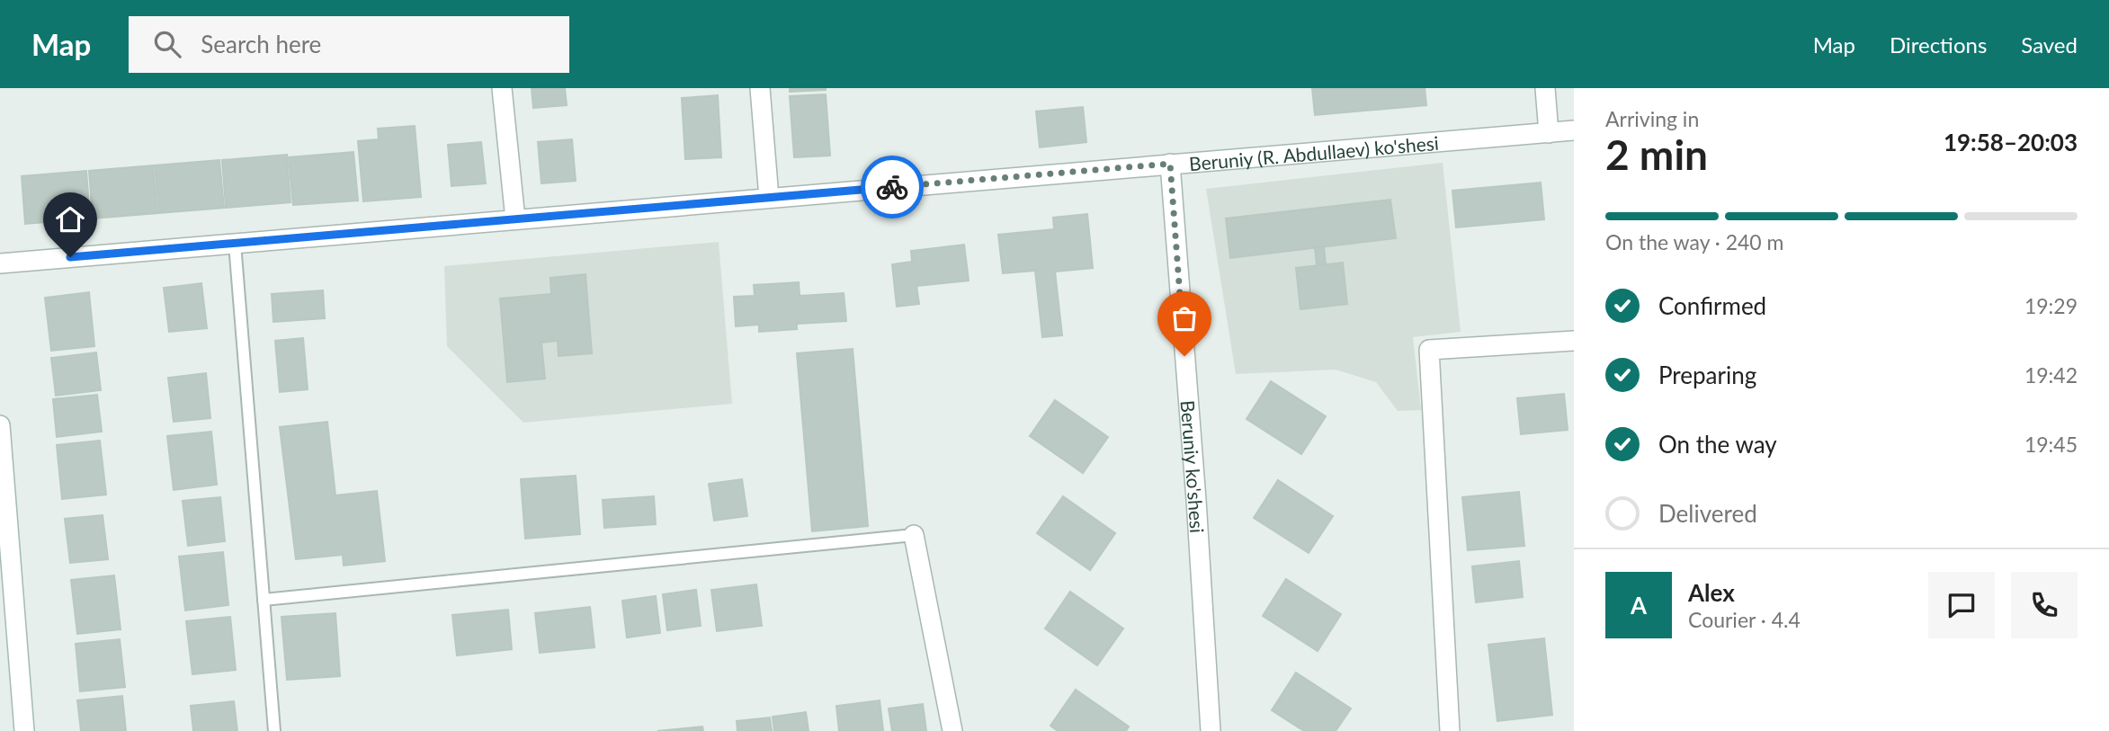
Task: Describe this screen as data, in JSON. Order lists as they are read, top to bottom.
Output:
{
  "streets": {
    "street": ["Beruniy (R. Abdullaev) ko'shesi", "Beruniy ko'shesi"]
  },
  "crossings": [
    ["Beruniy (R. Abdullaev) ko'shesi", "Beruniy ko'shesi"]
  ],
  "page": {
    "header": "Map",
    "search": "Search here",
    "nav": ["Map", "Directions", "Saved"],
    "heading": ["2 min", "Arriving in", "19:58–20:03"],
    "panel": ["Alex", "Courier · 4.4"],
    "bar": "On the way · 240 m",
    "list": [
      ["Confirmed", "19:29"],
      ["Preparing", "19:42"],
      ["On the way", "19:45"],
      "Delivered"
    ],
    "round": "A"
  }
}
